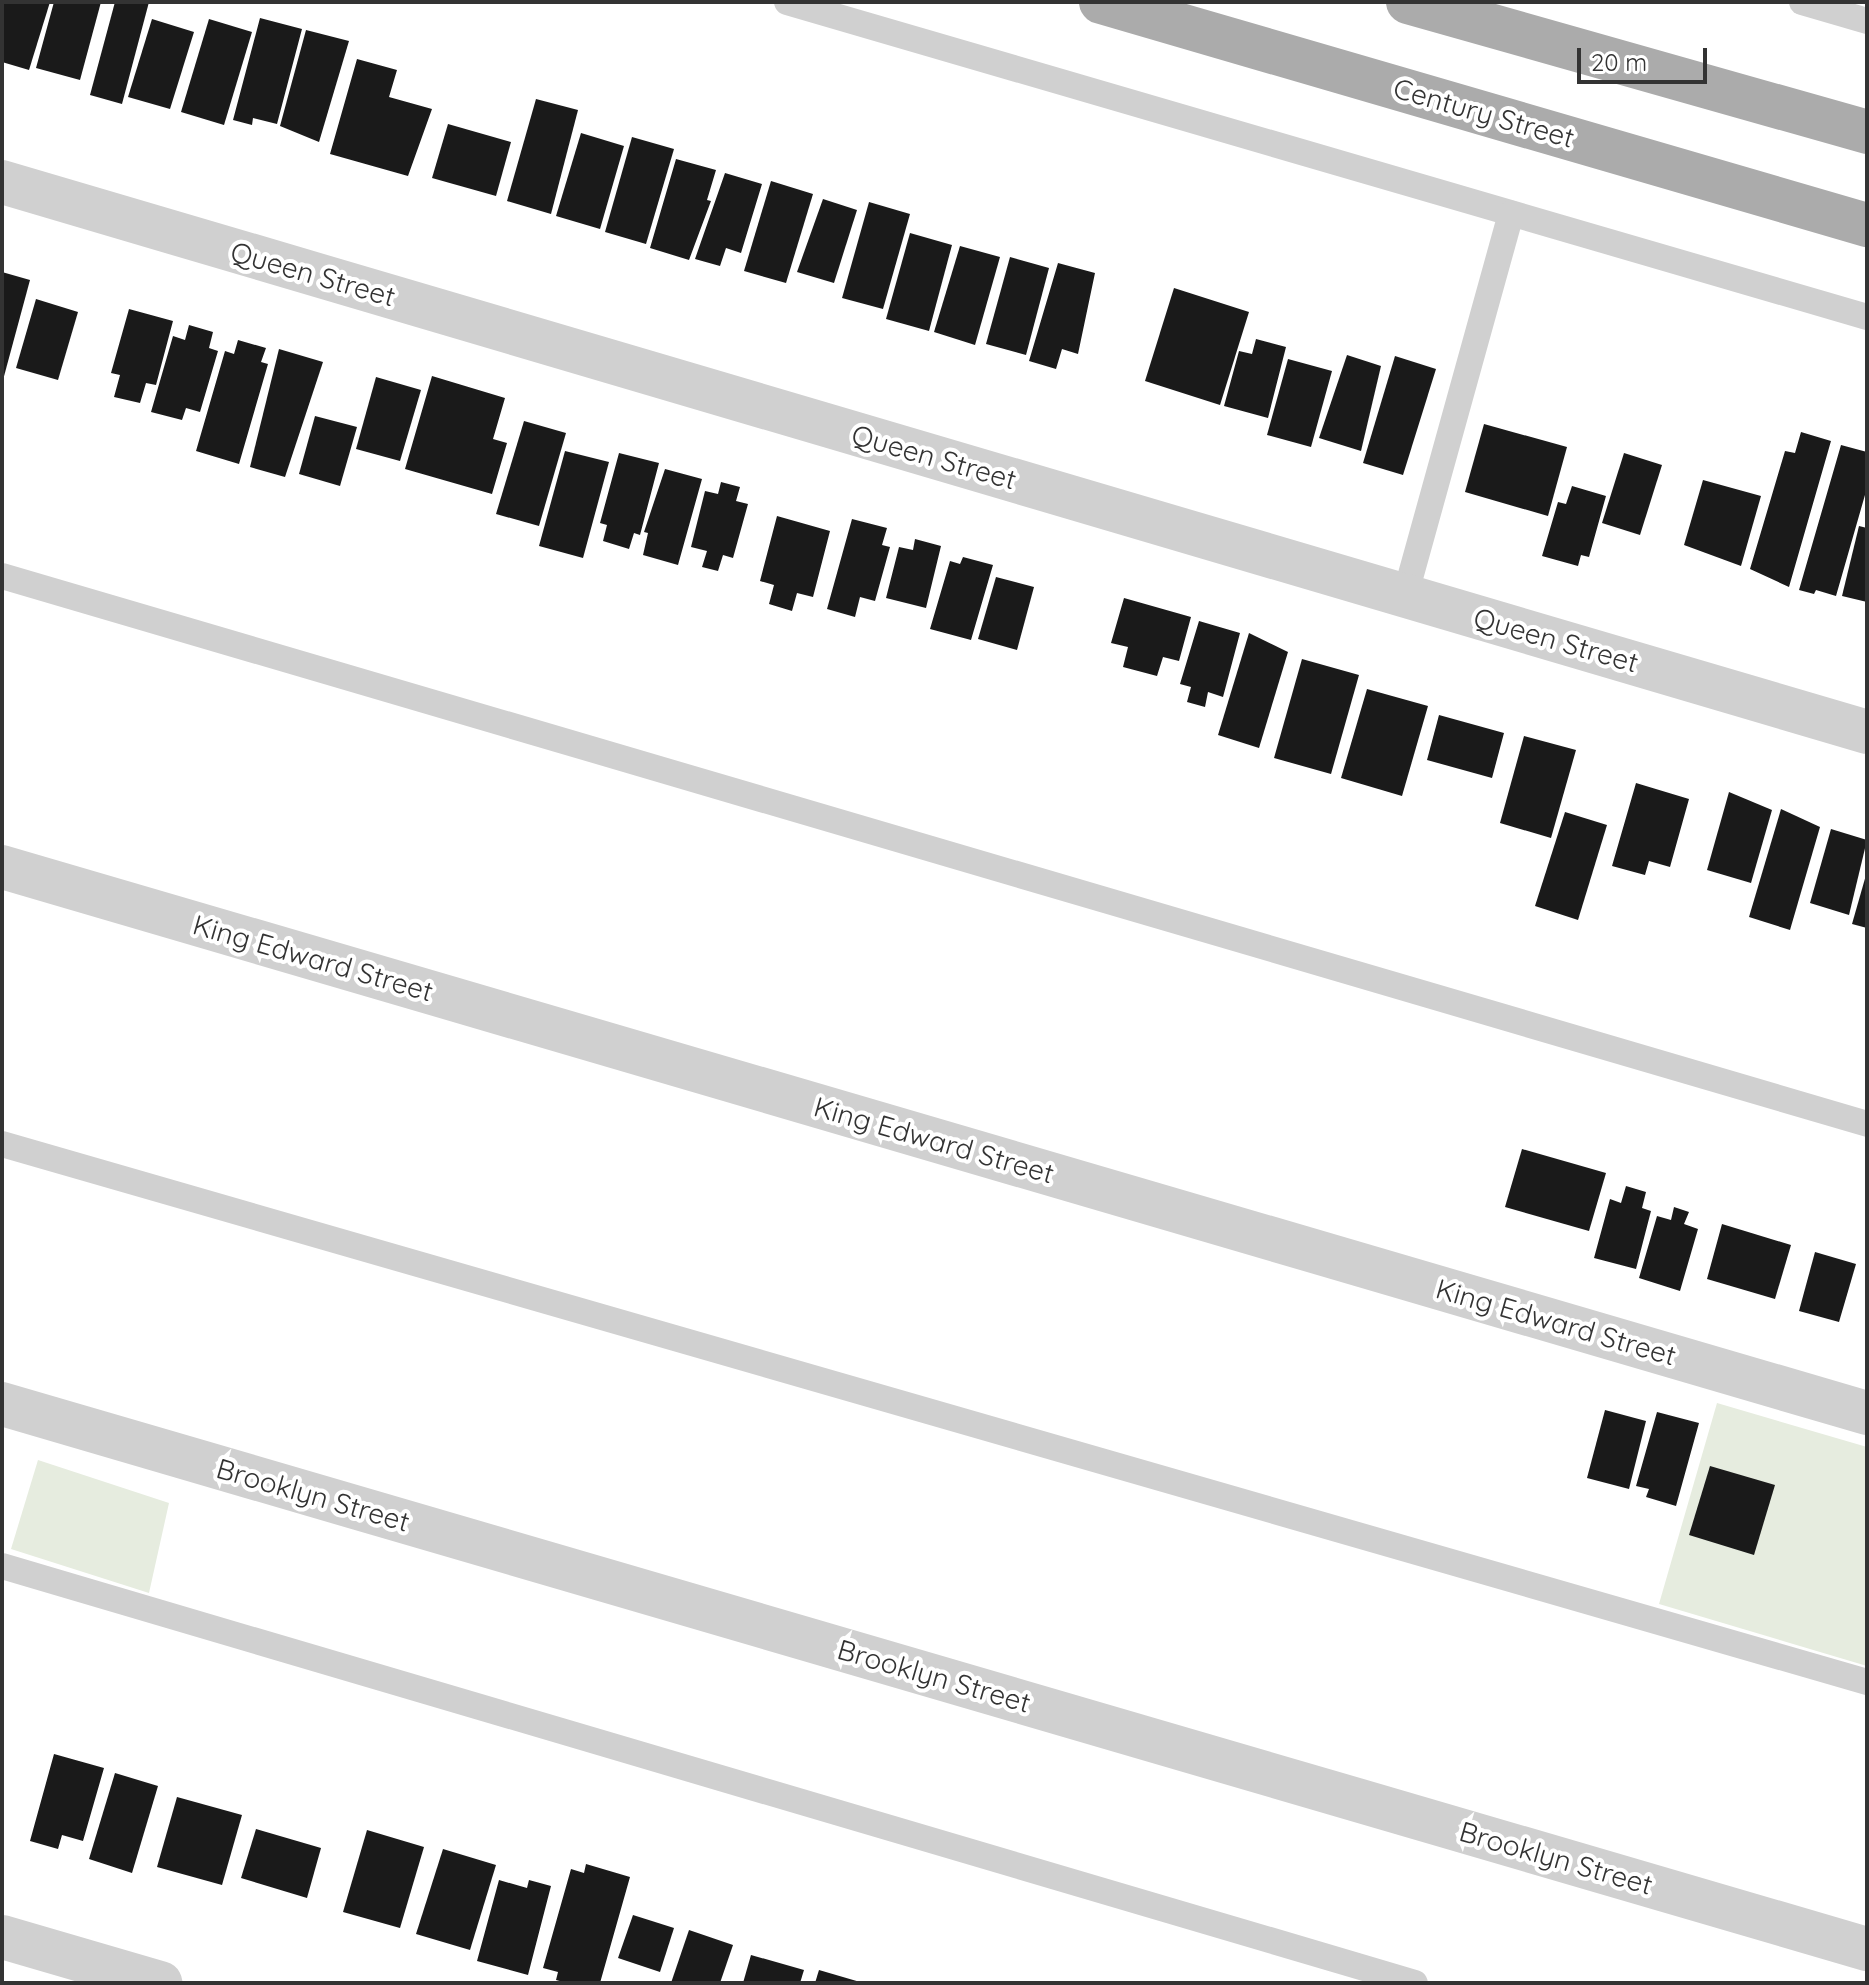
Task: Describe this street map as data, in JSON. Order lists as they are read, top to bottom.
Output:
{
  "streets": {
    "main road": ["Century Street"],
    "street": ["Queen Street", "King Edward Street", "Brooklyn Street"]
  },
  "scale_bar": "20 m"
}
